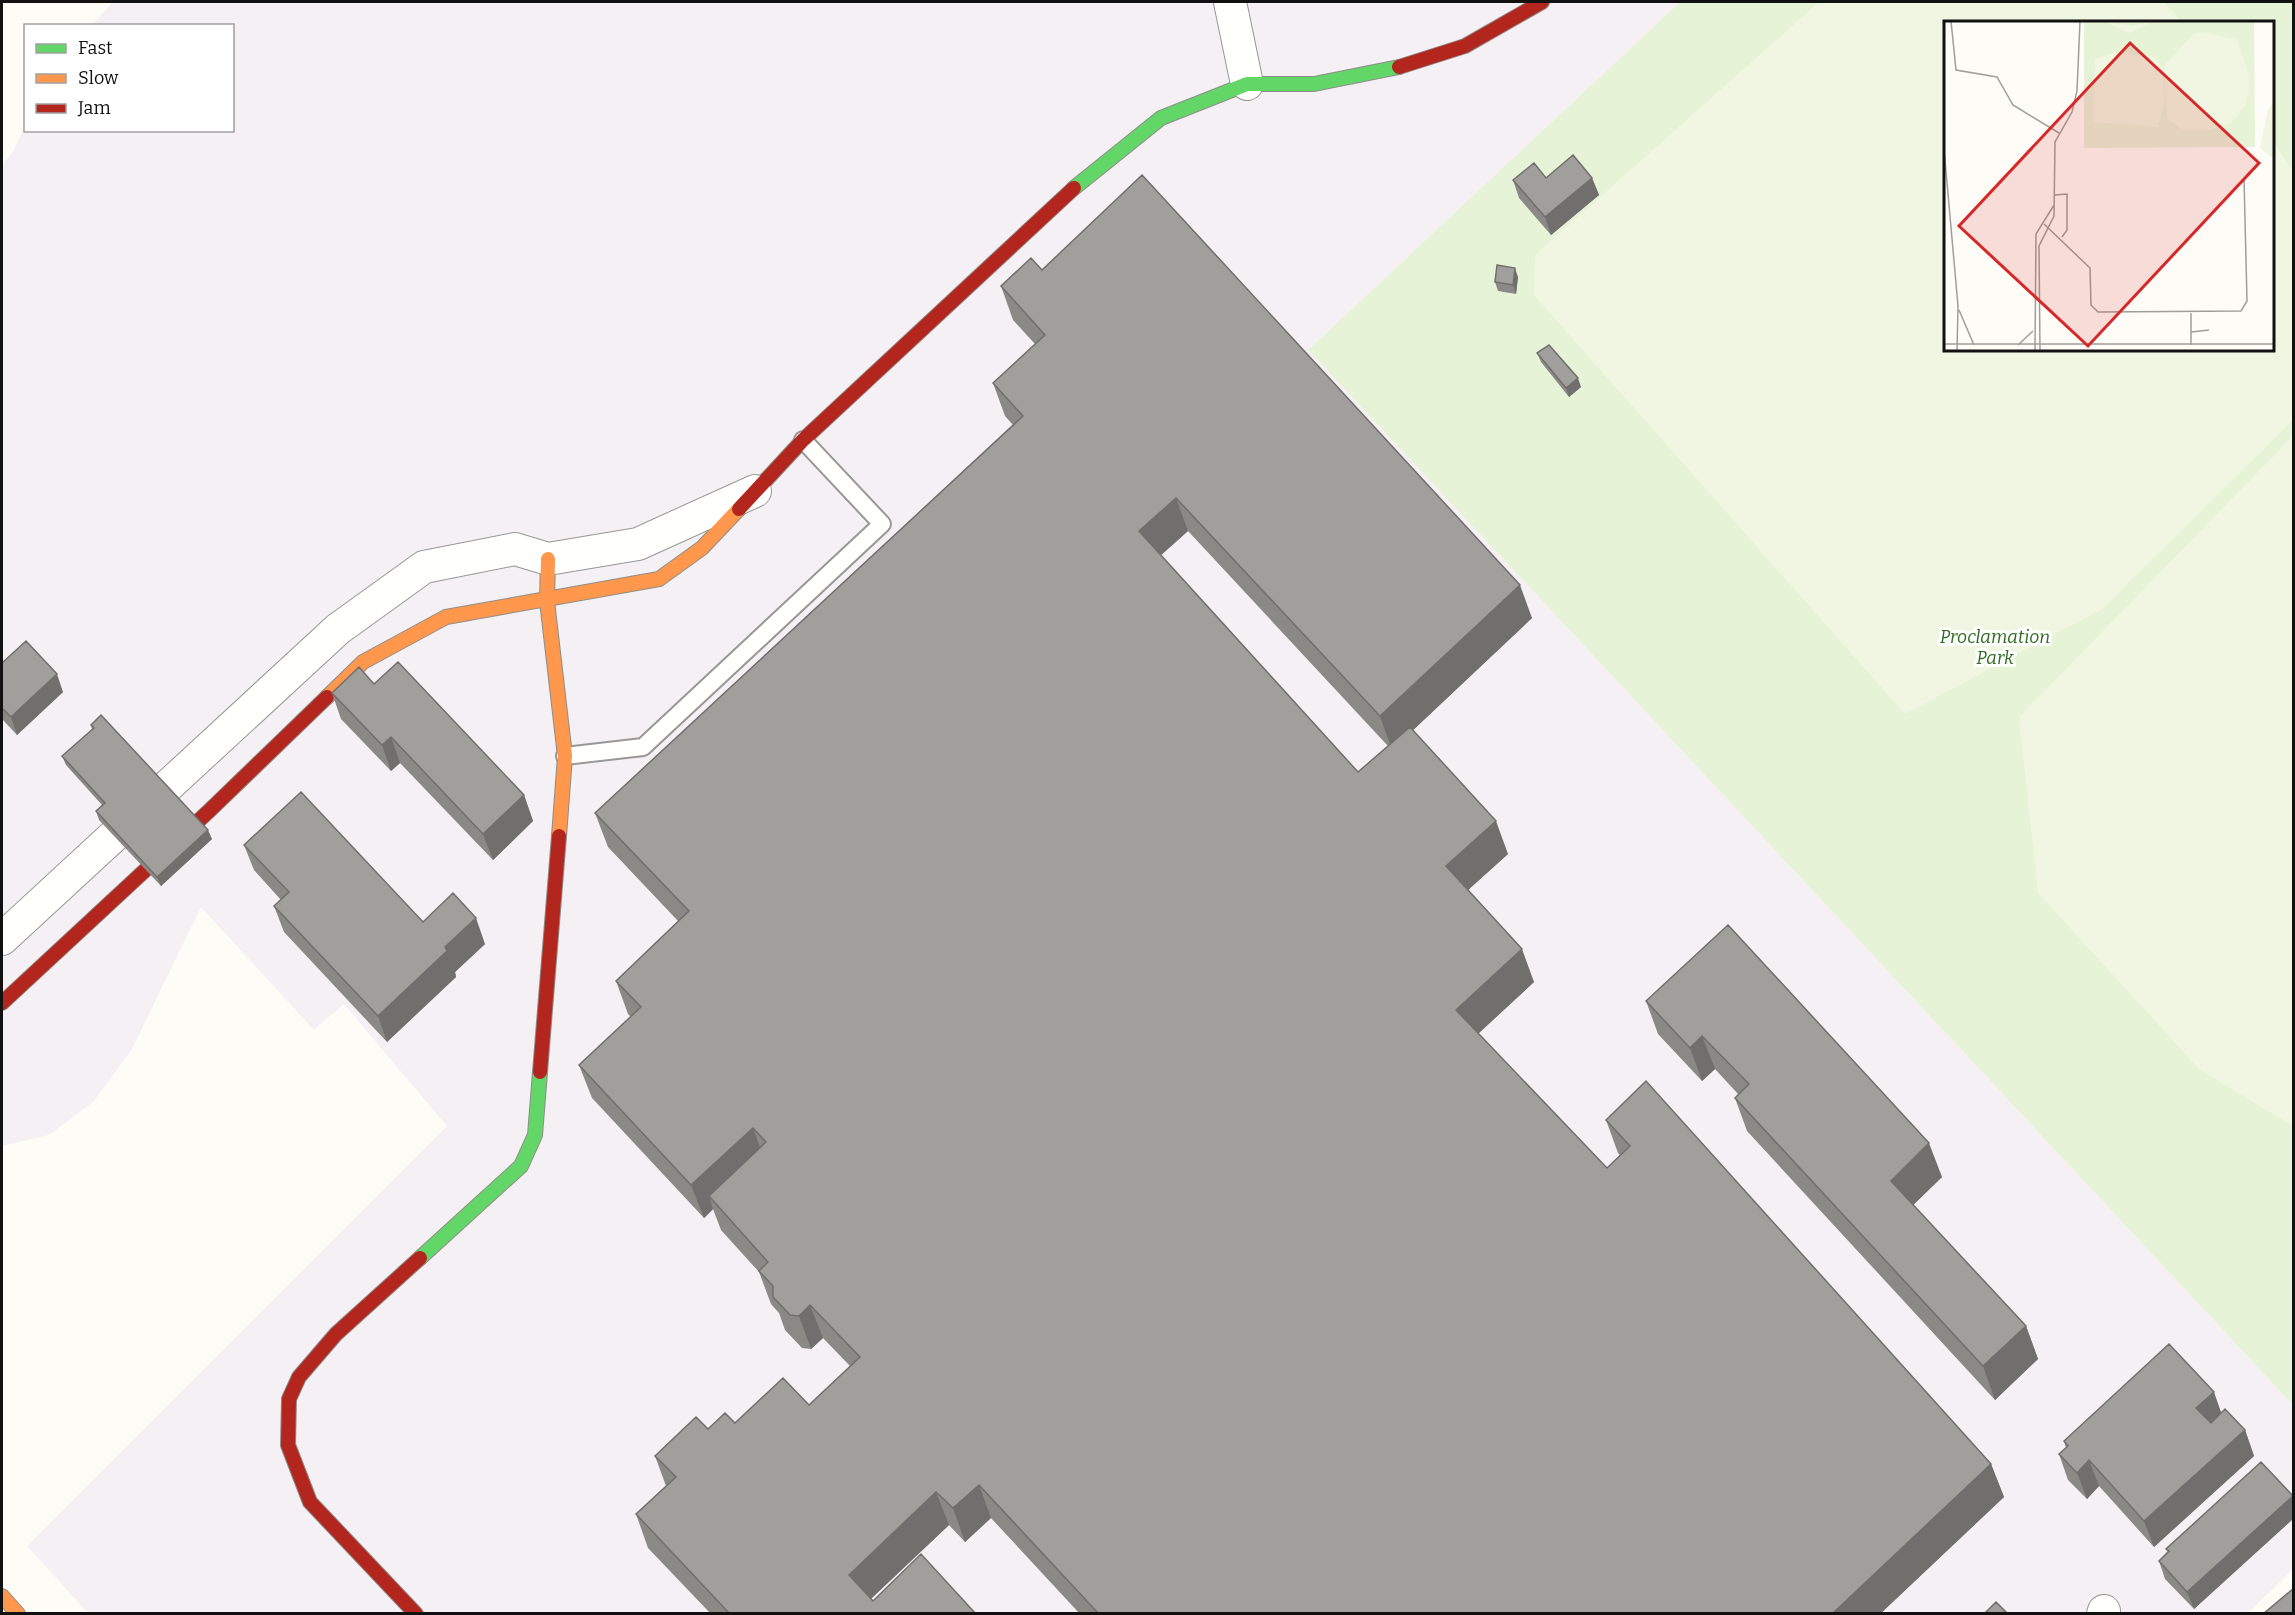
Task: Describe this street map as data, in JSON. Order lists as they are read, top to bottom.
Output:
{
  "parks": ["Proclamation Park"],
  "legend": ["Fast", "Slow", "Jam"]
}
